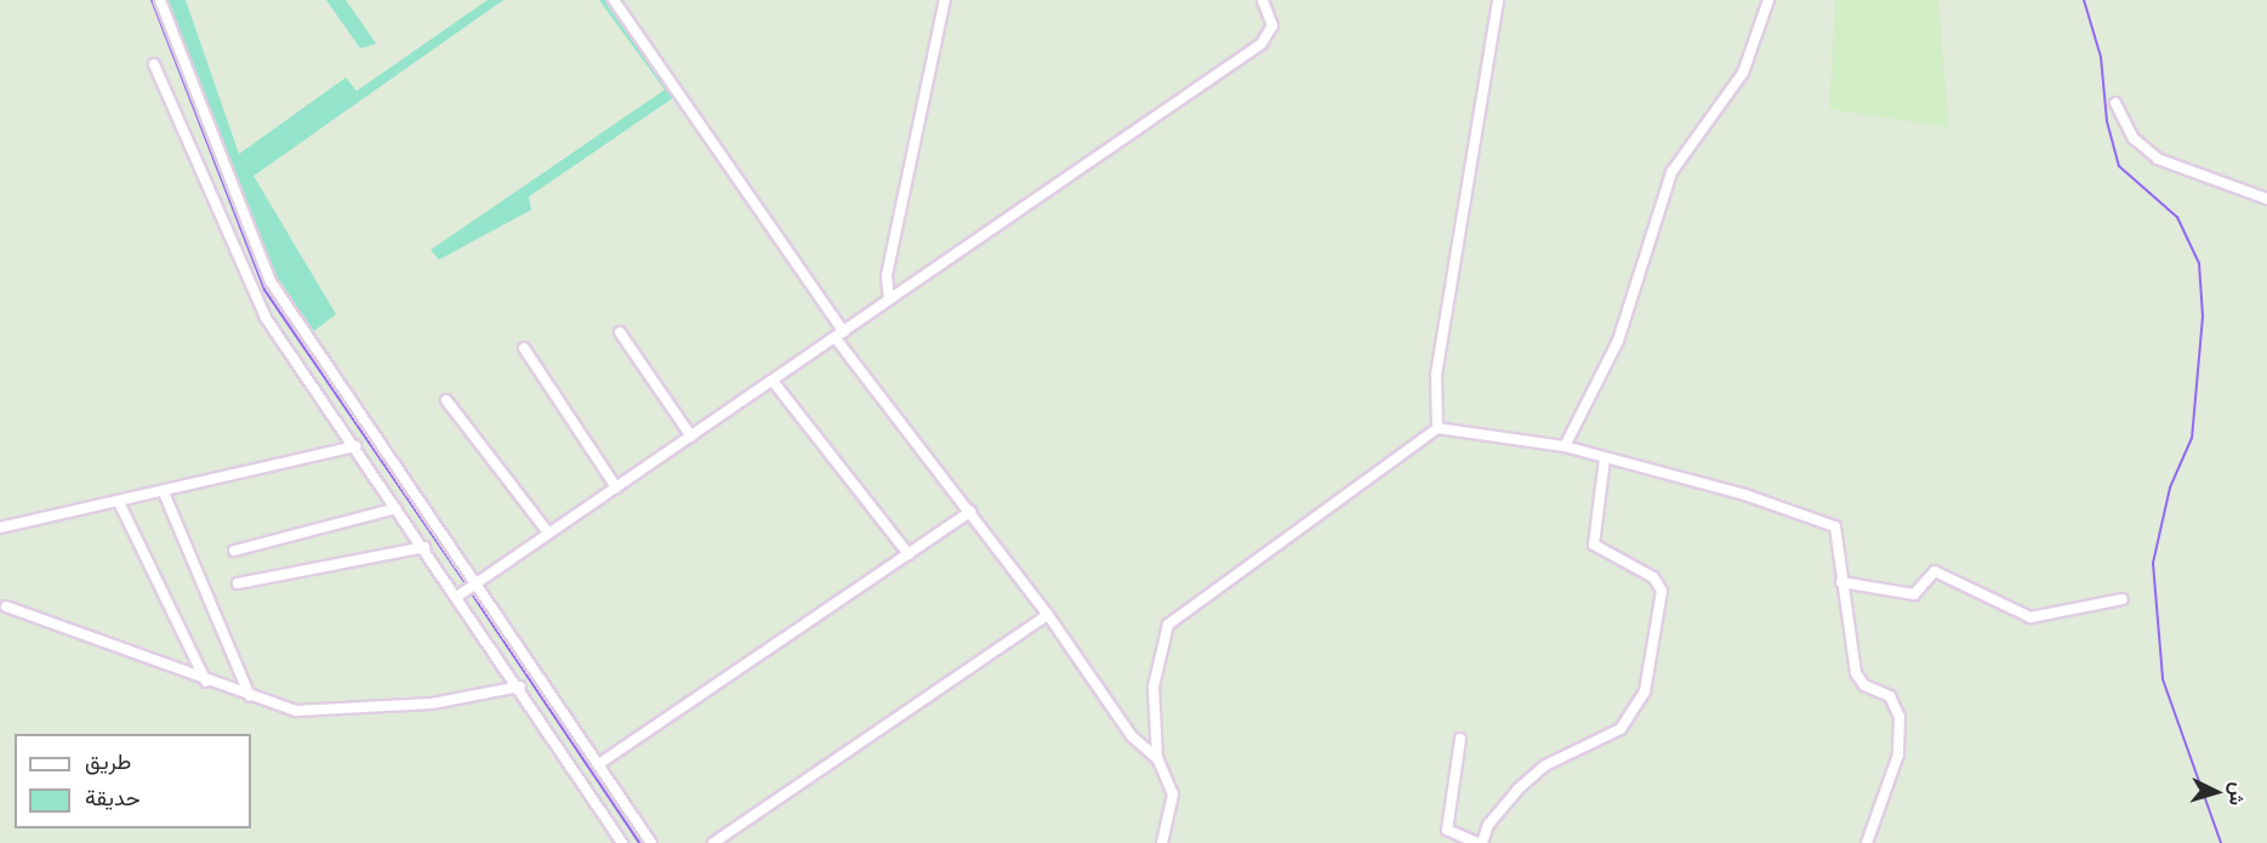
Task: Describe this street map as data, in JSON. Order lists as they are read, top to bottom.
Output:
{
  "legend": ["طريق", "حديقة"],
  "north": "right"
}
